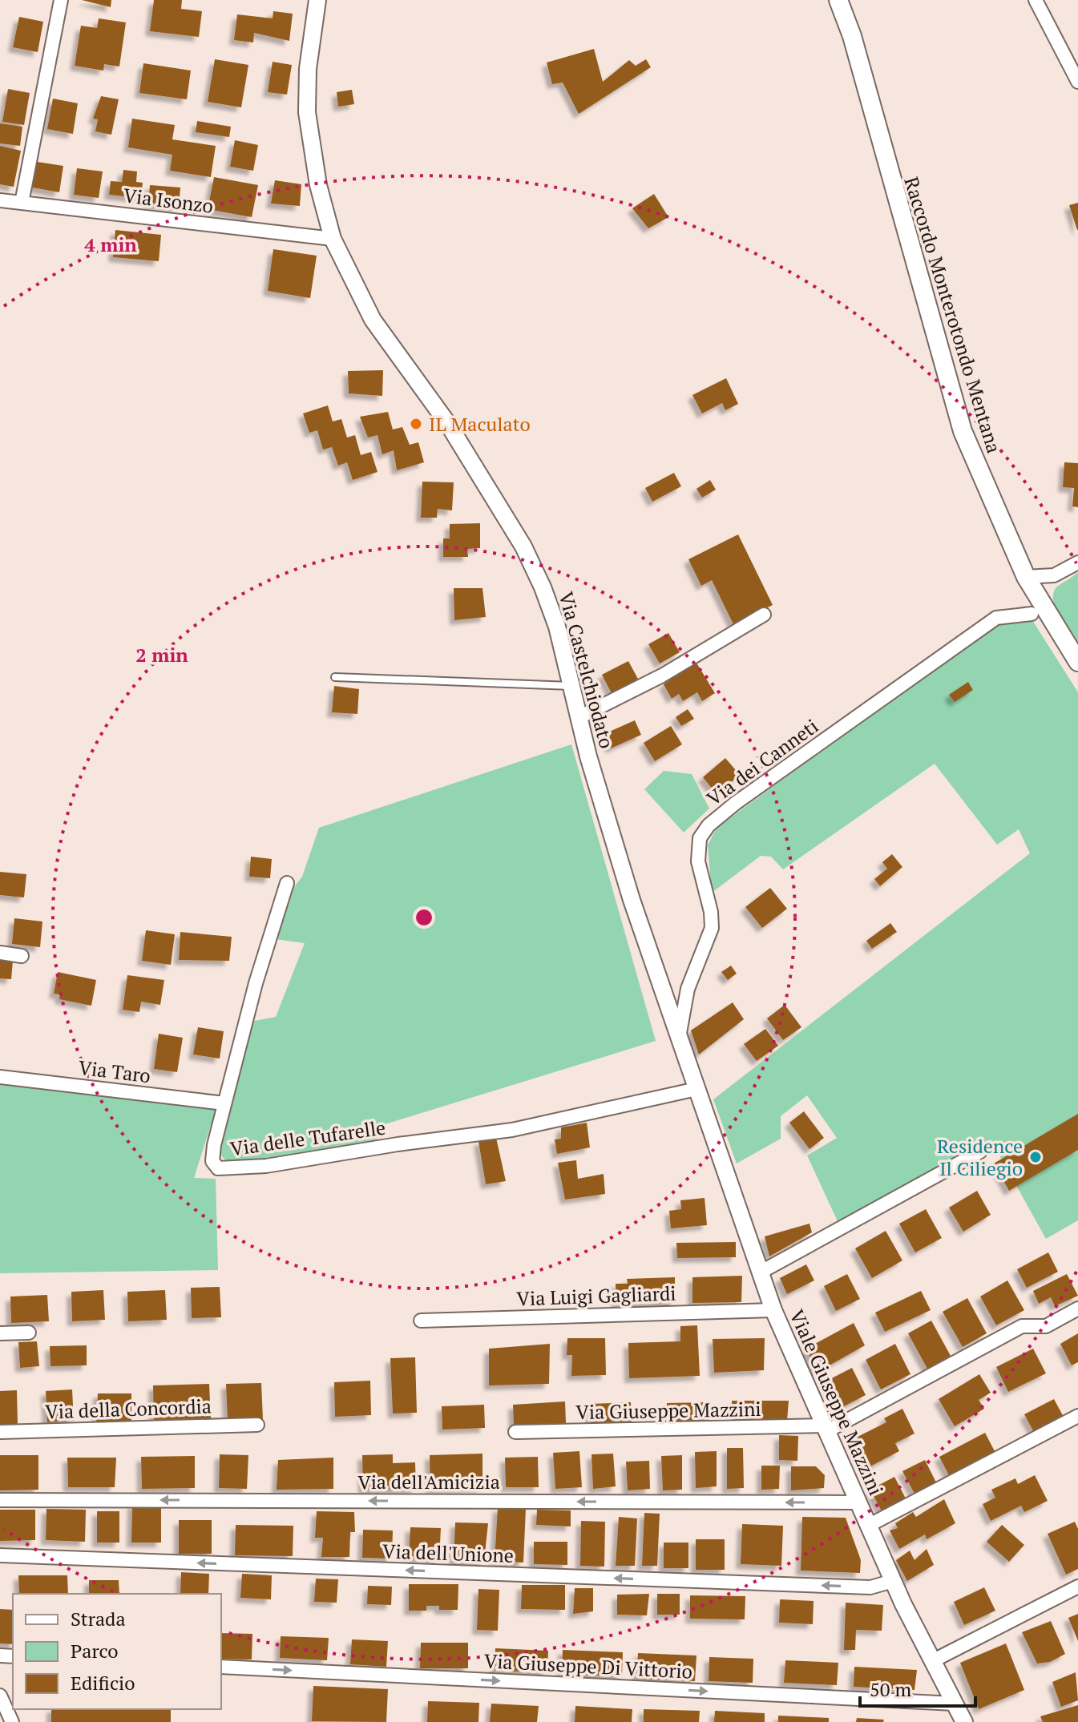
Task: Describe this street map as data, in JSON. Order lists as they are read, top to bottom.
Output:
{
  "streets": {
    "main road": ["Raccordo Monterotondo Mentana"],
    "street": [
      "Via Isonzo",
      "Via Castelchiodato",
      "Via dei Canneti",
      "Via Taro",
      "Via delle Tufarelle",
      "Via Luigi Gagliardi",
      "Viale Giuseppe Mazzini",
      "Via della Concordia",
      "Via Giuseppe Mazzini",
      "Via dell'Amicizia",
      "Via dell'Unione",
      "Via Giuseppe Di Vittorio"
    ]
  },
  "crossings": [
    ["Via Isonzo", "Via Castelchiodato"],
    ["Via Castelchiodato", "Via dei Canneti"],
    ["Via Castelchiodato", "Via delle Tufarelle"],
    ["Via Castelchiodato", "Viale Giuseppe Mazzini"],
    ["Via Taro", "Via delle Tufarelle"],
    ["Via delle Tufarelle", "Viale Giuseppe Mazzini"],
    ["Via Luigi Gagliardi", "Viale Giuseppe Mazzini"],
    ["Viale Giuseppe Mazzini", "Via Giuseppe Mazzini"],
    ["Viale Giuseppe Mazzini", "Via dell'Amicizia"],
    ["Viale Giuseppe Mazzini", "Via dell'Unione"],
    ["Viale Giuseppe Mazzini", "Via Giuseppe Di Vittorio"]
  ],
  "one_way": ["Via dell'Amicizia", "Via dell'Unione", "Via Giuseppe Di Vittorio"],
  "places": ["IL Maculato", "Residence Il Ciliegio"],
  "legend": ["Strada", "Parco", "Edificio"],
  "scale_bar": "50 m",
  "rings": ["4 min", "2 min"]
}
